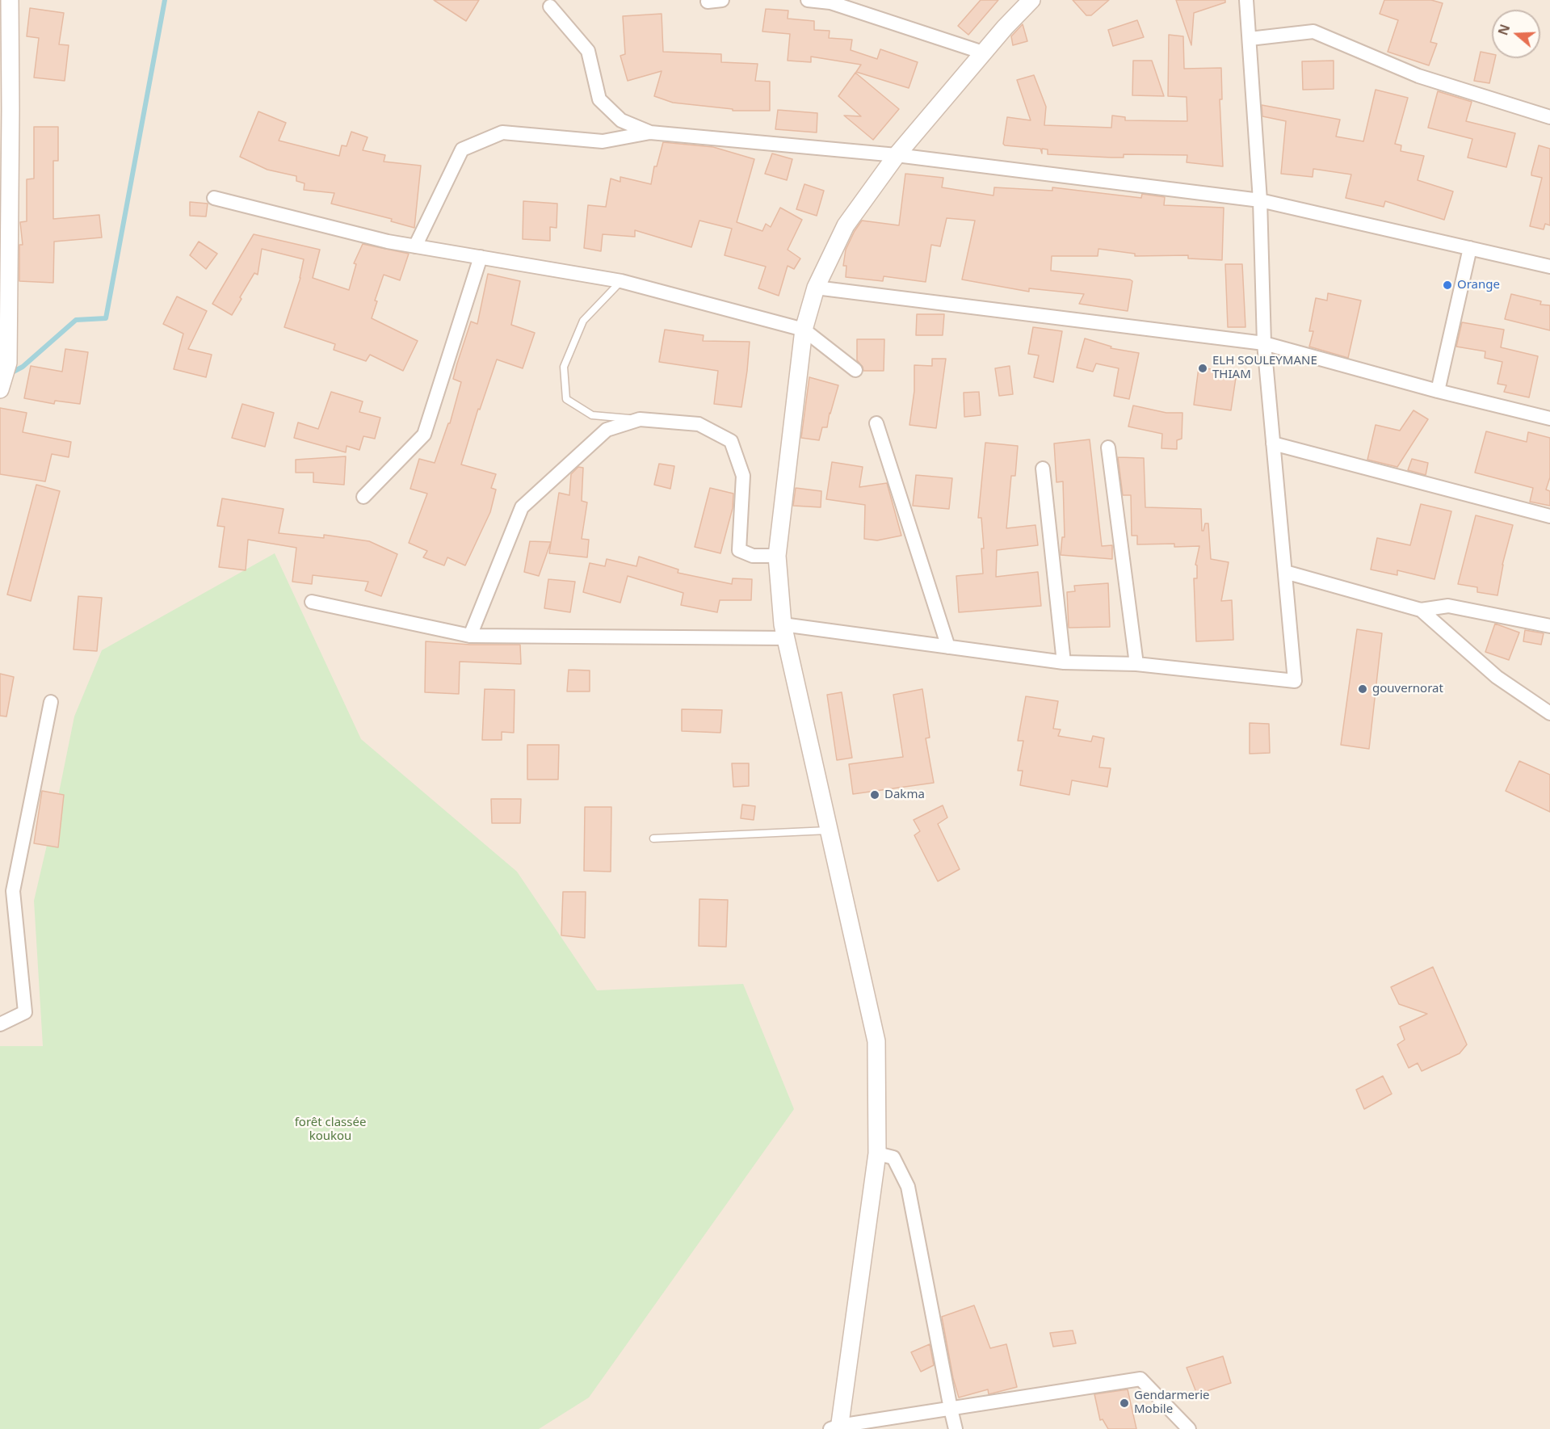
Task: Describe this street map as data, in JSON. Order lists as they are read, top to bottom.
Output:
{
  "parks": ["forêt classée koukou"],
  "places": [
    "Orange",
    "ELH SOULEYMANE THIAM",
    "gouvernorat",
    "Dakma",
    "Gendarmerie Mobile"
  ],
  "north": "left"
}
